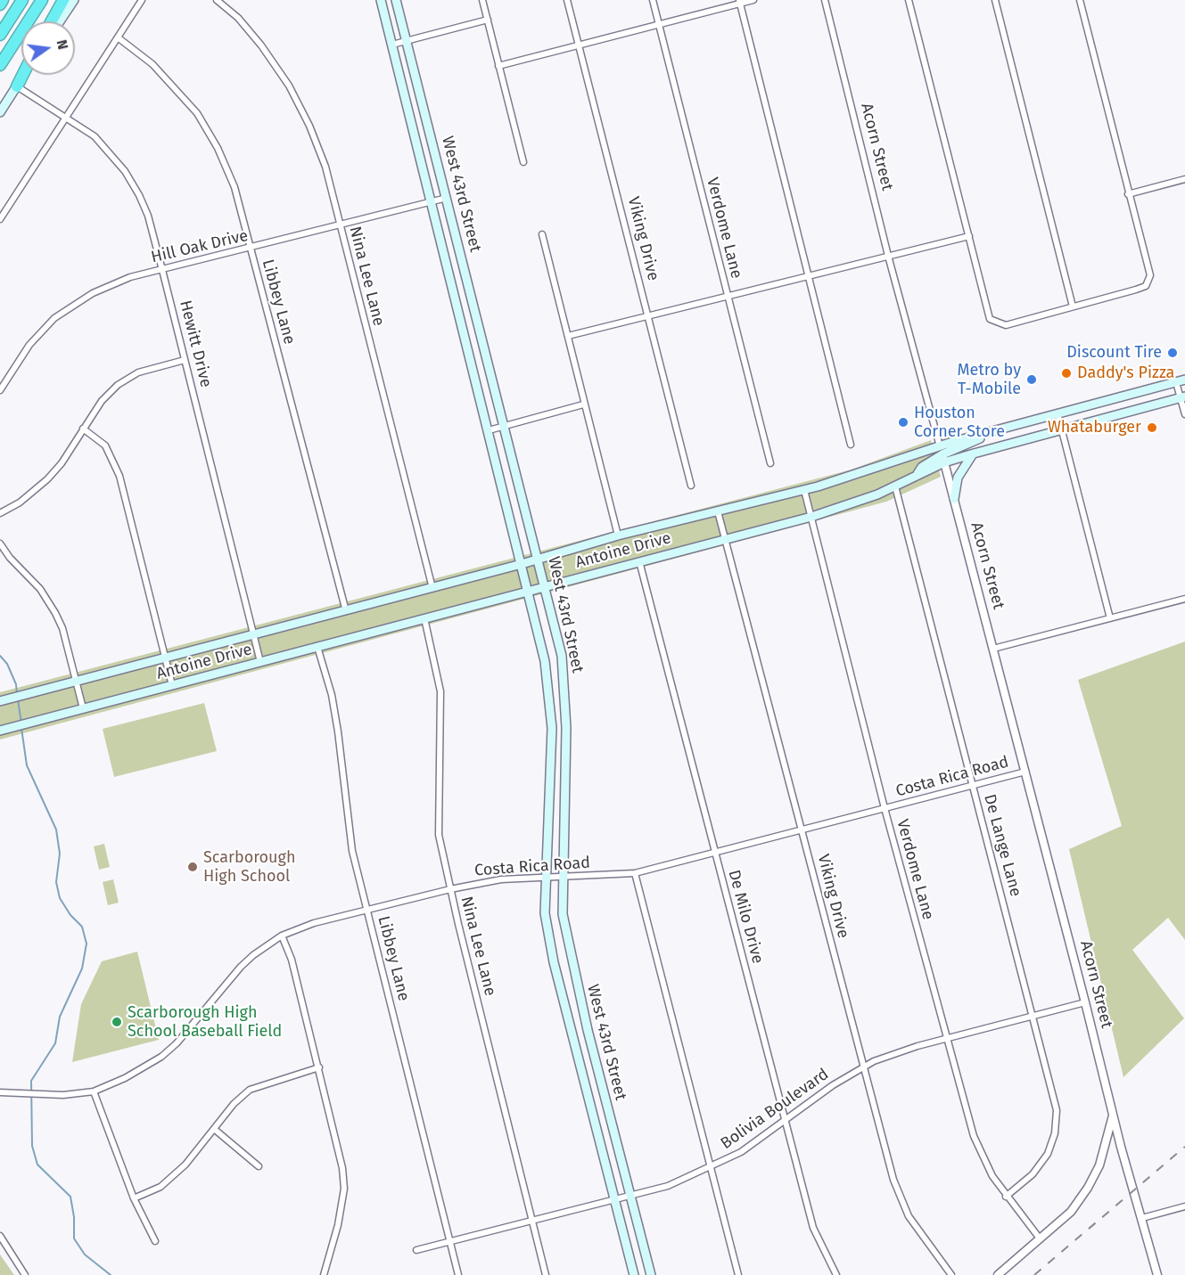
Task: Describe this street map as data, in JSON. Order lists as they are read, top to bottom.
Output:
{
  "streets": {
    "main road": ["West 43rd Street", "Antoine Drive"],
    "street": [
      "Acorn Street",
      "Verdome Lane",
      "Viking Drive",
      "Hill Oak Drive",
      "Nina Lee Lane",
      "Libbey Lane",
      "Hewitt Drive",
      "Costa Rica Road",
      "De Lange Lane",
      "De Milo Drive",
      "Bolivia Boulevard"
    ]
  },
  "crossings": [
    ["Acorn Street", "Antoine Drive"],
    ["Acorn Street", "Costa Rica Road"],
    ["Acorn Street", "Bolivia Boulevard"],
    ["West 43rd Street", "Hill Oak Drive"],
    ["West 43rd Street", "Antoine Drive"],
    ["West 43rd Street", "Costa Rica Road"],
    ["West 43rd Street", "Bolivia Boulevard"],
    ["Verdome Lane", "Antoine Drive"],
    ["Verdome Lane", "Costa Rica Road"],
    ["Verdome Lane", "De Lange Lane"],
    ["Verdome Lane", "Bolivia Boulevard"],
    ["Viking Drive", "Antoine Drive"],
    ["Viking Drive", "Costa Rica Road"],
    ["Viking Drive", "Bolivia Boulevard"],
    ["Hill Oak Drive", "Nina Lee Lane"],
    ["Hill Oak Drive", "Libbey Lane"],
    ["Hill Oak Drive", "Hewitt Drive"],
    ["Nina Lee Lane", "Antoine Drive"],
    ["Nina Lee Lane", "Costa Rica Road"],
    ["Nina Lee Lane", "Bolivia Boulevard"],
    ["Libbey Lane", "Antoine Drive"],
    ["Libbey Lane", "Costa Rica Road"],
    ["Libbey Lane", "Bolivia Boulevard"],
    ["Hewitt Drive", "Antoine Drive"],
    ["Antoine Drive", "De Lange Lane"],
    ["Antoine Drive", "De Milo Drive"],
    ["Costa Rica Road", "De Lange Lane"],
    ["Costa Rica Road", "De Milo Drive"],
    ["De Lange Lane", "Bolivia Boulevard"],
    ["De Milo Drive", "Bolivia Boulevard"]
  ],
  "places": [
    "Discount Tire",
    "Daddy's Pizza",
    "Metro by T-Mobile",
    "Houston Corner Store",
    "Whataburger",
    "Scarborough High School",
    "Scarborough High School Baseball Field"
  ],
  "north": "right"
}
